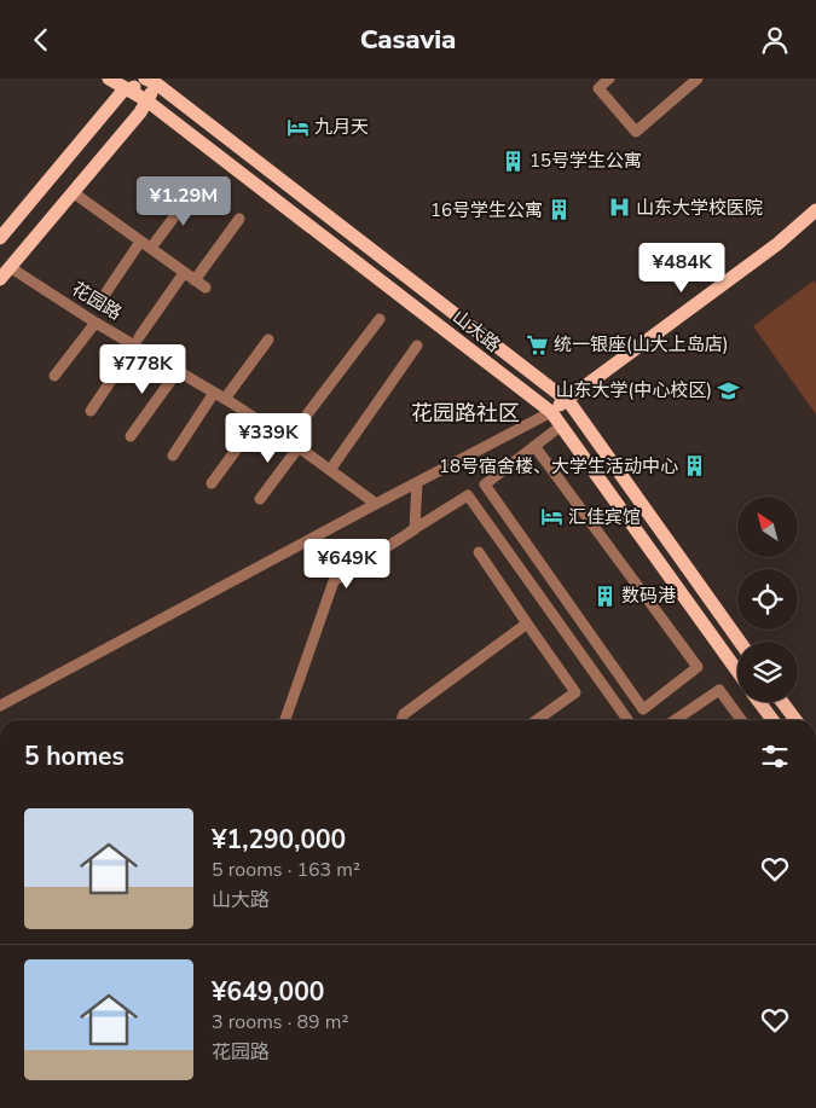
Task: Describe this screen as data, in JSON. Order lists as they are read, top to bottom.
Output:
{
  "streets": {
    "main road": ["山大路"],
    "street": ["花园路"]
  },
  "districts": ["花园路社区"],
  "places": {
    "hotel": ["九月天", "汇佳宾馆"],
    "building": [
      "15号学生公寓",
      "16号学生公寓",
      "18号宿舍楼、大学生活动中心",
      "数码港"
    ],
    "hospital": ["山东大学校医院"],
    "supermarket": ["统一银座(山大上岛店)"],
    "school or university": ["山东大学(中心校区)"]
  },
  "north": "top left",
  "page": {
    "header": "Casavia",
    "price": [
      "¥1.29M",
      "¥484K",
      "¥778K",
      "¥339K",
      "¥649K"
    ],
    "heading": "5 homes",
    "list": [
      {
        "name": "¥1,290,000",
        "note": "5 rooms · 163 m² · 山大路"
      },
      {
        "name": "¥649,000",
        "note": "3 rooms · 89 m² · 花园路"
      }
    ]
  }
}
